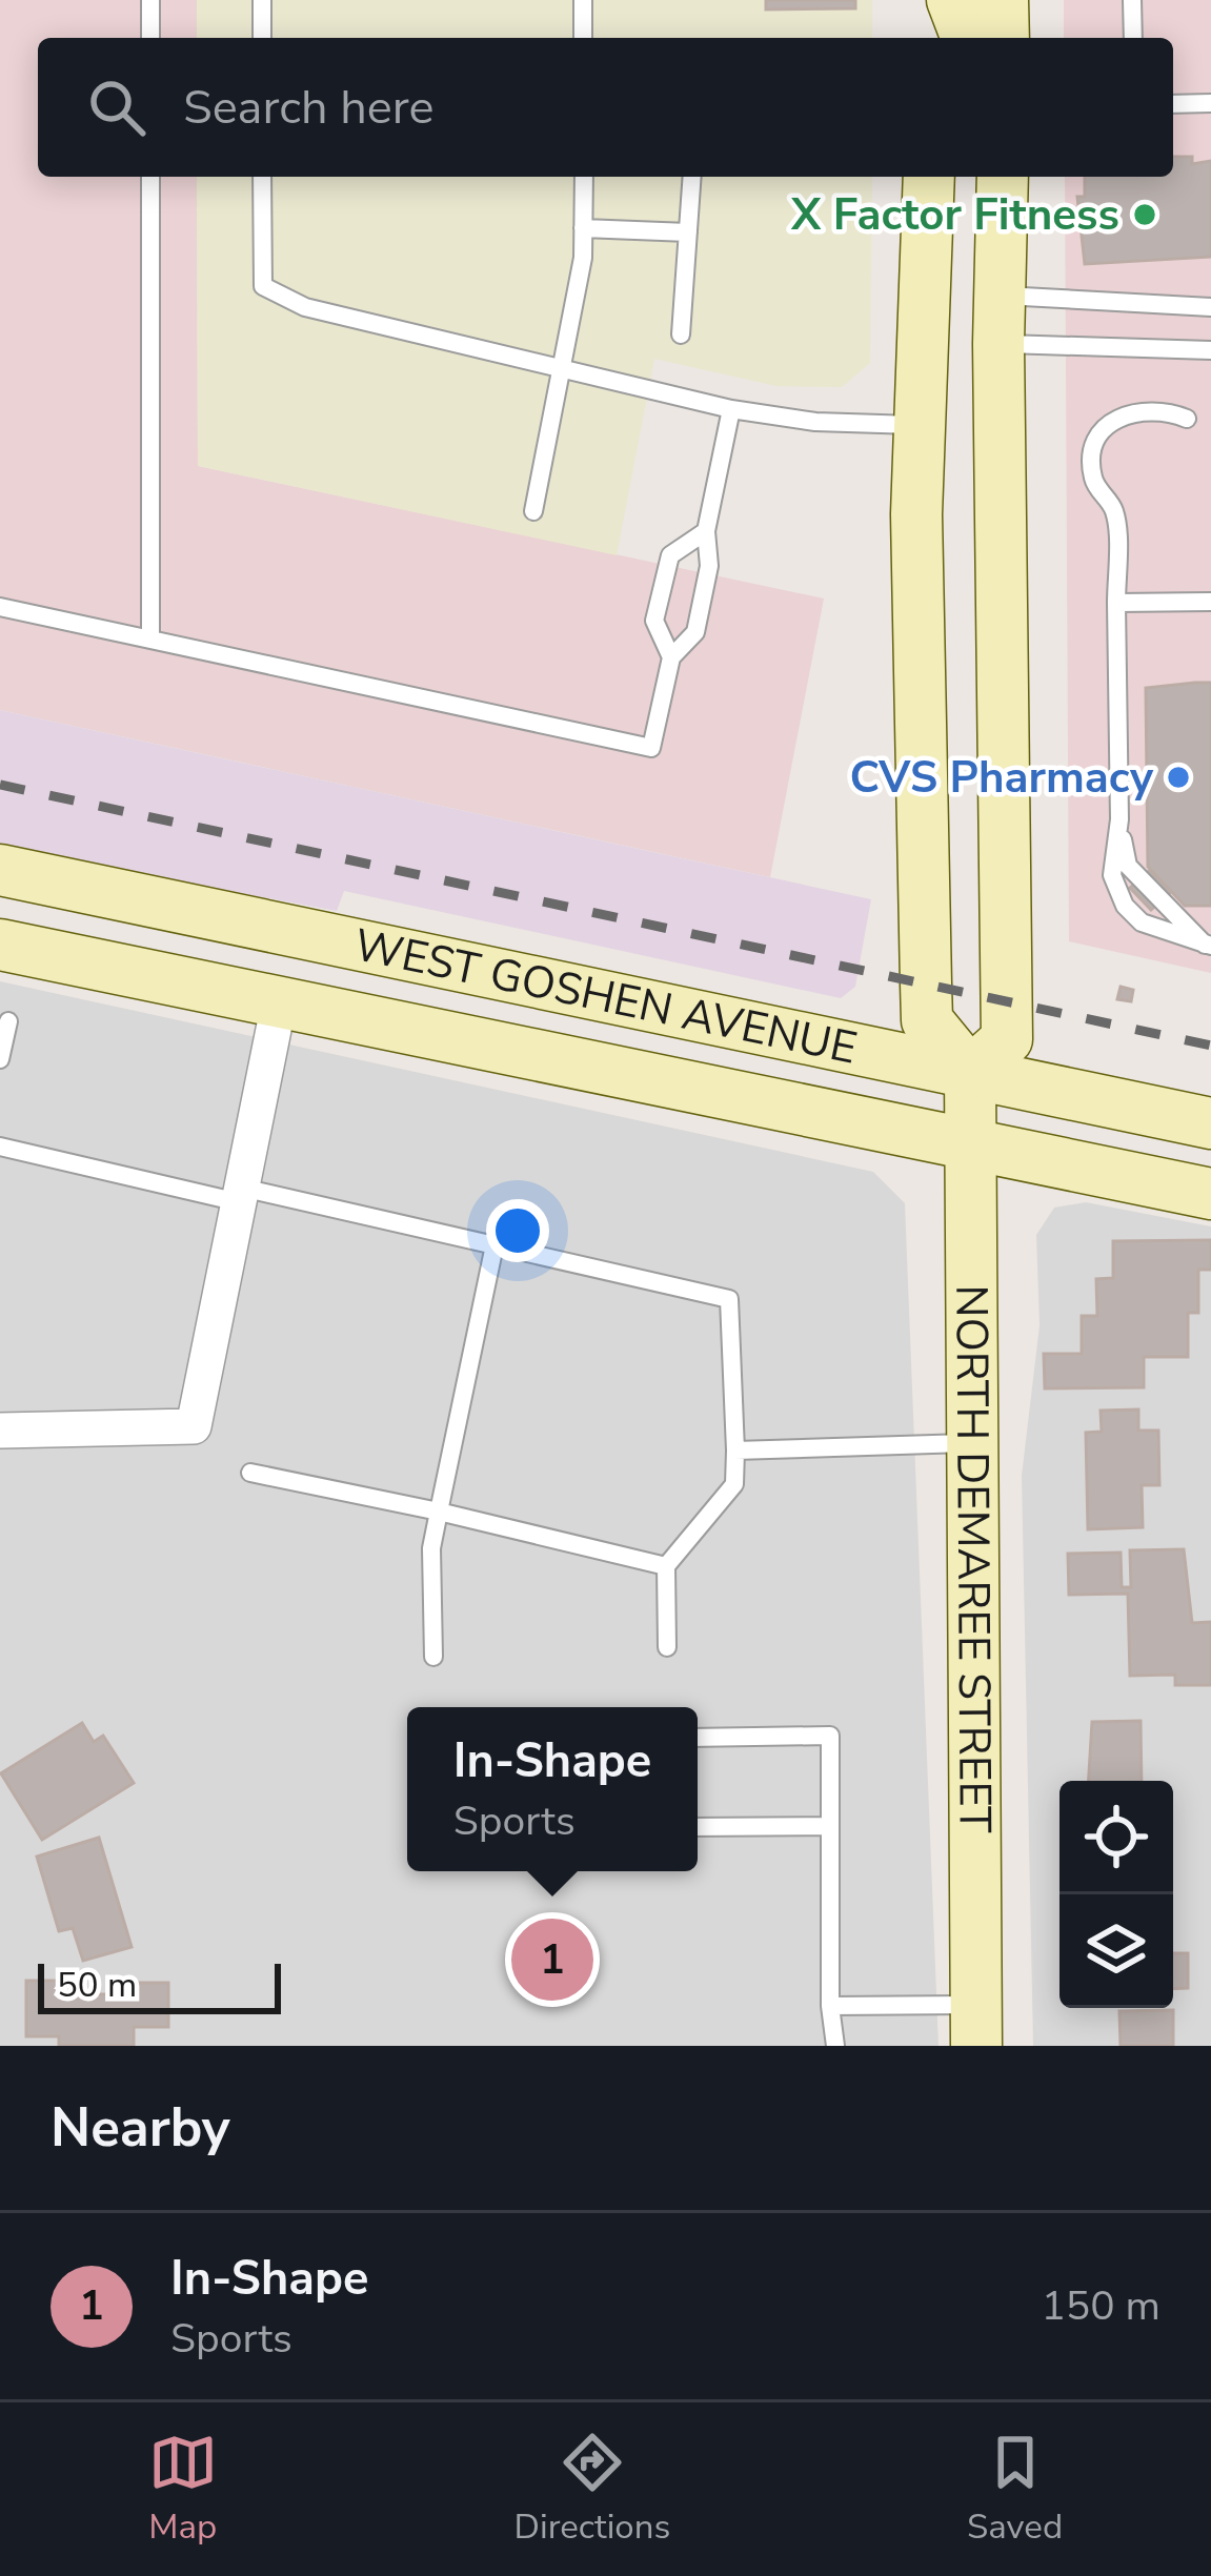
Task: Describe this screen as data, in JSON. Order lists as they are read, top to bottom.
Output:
{
  "streets": {
    "main road": ["WEST GOSHEN AVENUE", "NORTH DEMAREE STREET"]
  },
  "crossings": [
    ["WEST GOSHEN AVENUE", "NORTH DEMAREE STREET"]
  ],
  "places": ["X Factor Fitness", "CVS Pharmacy"],
  "scale_bar": "50 m",
  "page": {
    "search": "Search here",
    "popup": ["In-Shape", "Sports"],
    "pins": "1",
    "scale": "50 m",
    "heading": "Nearby",
    "list": [
      {
        "mark": "1",
        "name": "In-Shape",
        "note": "Sports",
        "value": "150 m"
      }
    ],
    "nav": ["Map", "Directions", "Saved"]
  }
}
